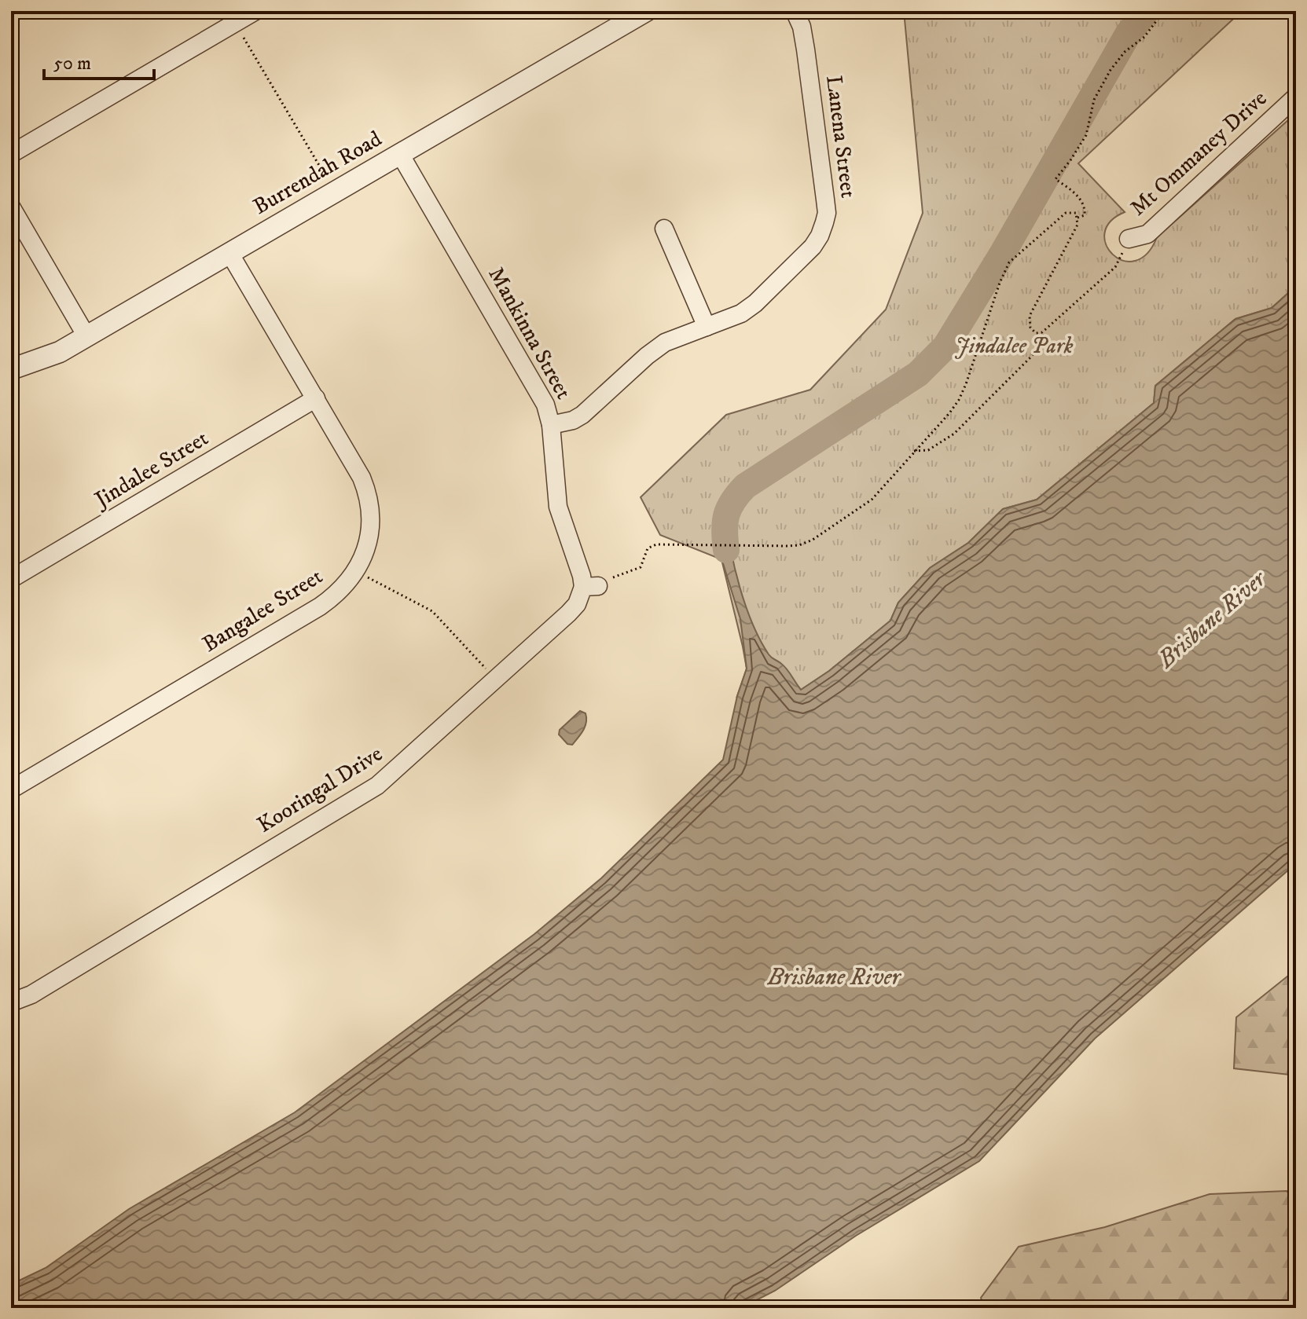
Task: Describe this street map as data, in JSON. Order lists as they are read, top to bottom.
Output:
{
  "streets": {
    "street": [
      "Lanena Street",
      "Mt Ommaney Drive",
      "Burrendah Road",
      "Mankinna Street",
      "Jindalee Street",
      "Bangalee Street",
      "Kooringal Drive"
    ]
  },
  "crossings": [
    ["Lanena Street", "Mankinna Street"],
    ["Burrendah Road", "Mankinna Street"],
    ["Burrendah Road", "Bangalee Street"],
    ["Mankinna Street", "Kooringal Drive"],
    ["Jindalee Street", "Bangalee Street"]
  ],
  "water": ["Brisbane River"],
  "parks": ["Jindalee Park"],
  "scale_bar": "50 m"
}
